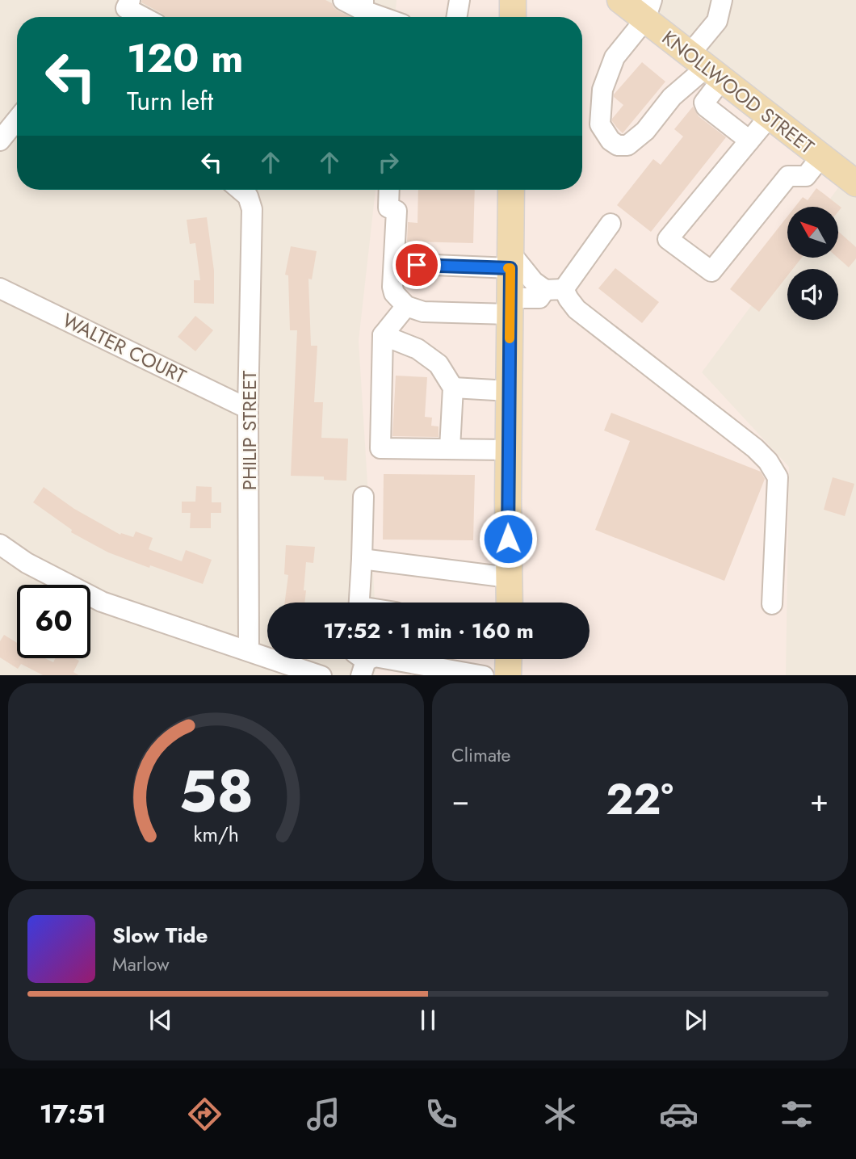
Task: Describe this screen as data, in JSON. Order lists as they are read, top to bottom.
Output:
{
  "streets": {
    "main road": ["KNOLLWOOD STREET"],
    "street": ["WALTER COURT", "PHILIP STREET"]
  },
  "crossings": [
    ["WALTER COURT", "PHILIP STREET"]
  ],
  "north": "top left",
  "page": {
    "turn": ["120 m", "Turn left"],
    "limit": "60",
    "trip": "17:52 · 1 min · 160 m",
    "tile": "Climate",
    "heat": ["−", "22°", "+"],
    "song": ["Slow Tide", "Marlow"],
    "tabs": "17:51",
    "gauge": ["58", "km/h"]
  }
}
